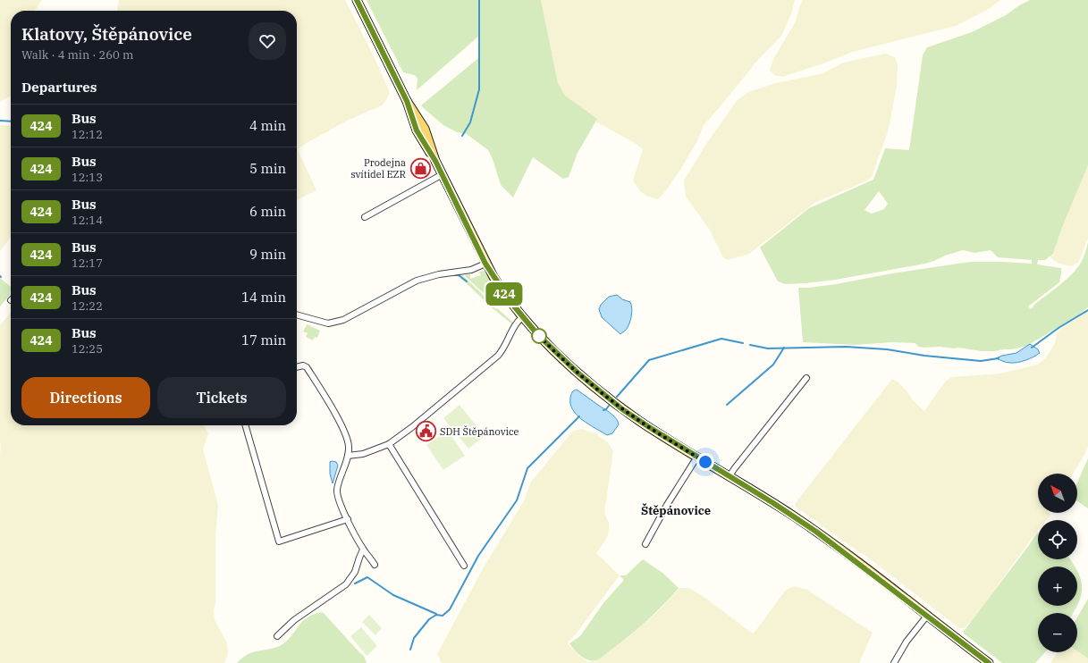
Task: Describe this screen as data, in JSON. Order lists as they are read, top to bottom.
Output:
{
  "districts": ["Štěpánovice"],
  "places": {
    "shop": ["Prodejna svítidel EZR"],
    "public building": ["SDH Štěpánovice"]
  },
  "lines": ["bus line 424"],
  "north": "top left",
  "page": {
    "on_map": "424",
    "heading": [
      ["Klatovy, Štěpánovice", "Walk · 4 min · 260 m"],
      "Departures"
    ],
    "list": [
      {
        "mark": "424",
        "name": "Bus",
        "note": "12:12",
        "value": "4 min"
      },
      {
        "mark": "424",
        "name": "Bus",
        "note": "12:13",
        "value": "5 min"
      },
      {
        "mark": "424",
        "name": "Bus",
        "note": "12:14",
        "value": "6 min"
      },
      {
        "mark": "424",
        "name": "Bus",
        "note": "12:17",
        "value": "9 min"
      },
      {
        "mark": "424",
        "name": "Bus",
        "note": "12:22",
        "value": "14 min"
      },
      {
        "mark": "424",
        "name": "Bus",
        "note": "12:25",
        "value": "17 min"
      }
    ],
    "buttons": ["Directions", "Tickets"],
    "map_buttons": ["+", "−"]
  }
}
